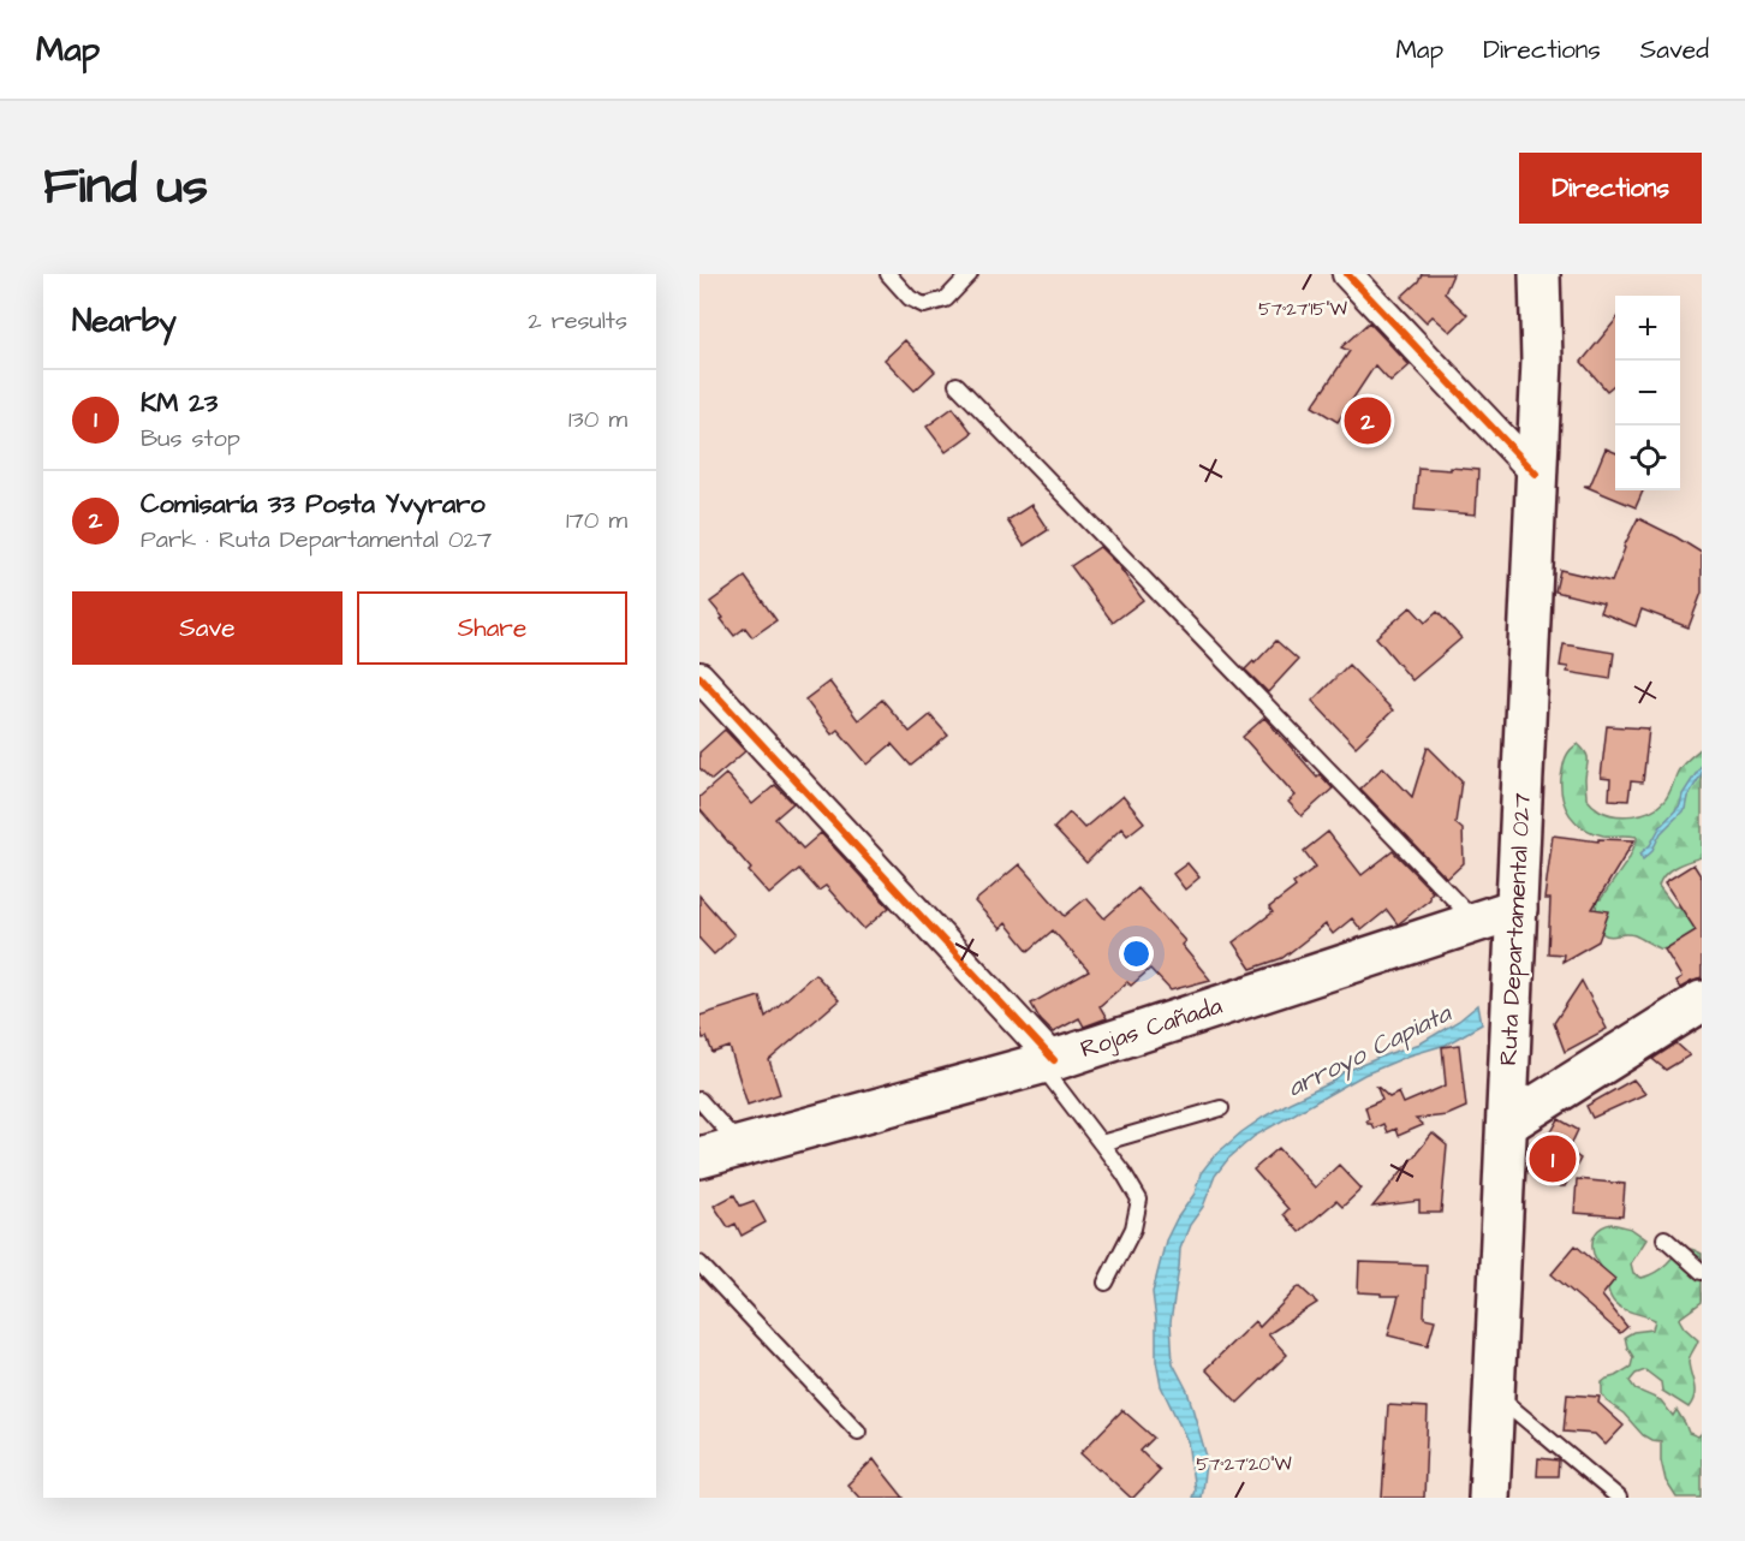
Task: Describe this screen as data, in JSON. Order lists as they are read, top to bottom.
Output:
{
  "streets": {
    "main road": ["Ruta Departamental 027", "Rojas Cañada"]
  },
  "crossings": [
    ["Ruta Departamental 027", "Rojas Cañada"]
  ],
  "water": ["arroyo Capiata"],
  "page": {
    "header": "Map",
    "nav": ["Map", "Directions", "Saved"],
    "title": "Find us",
    "buttons": [
      "Directions",
      ["Save", "Share"]
    ],
    "heading": ["Nearby", "2 results"],
    "map_buttons": ["+", "−"],
    "list": [
      {
        "mark": "1",
        "name": "KM 23",
        "note": "Bus stop",
        "value": "130 m"
      },
      {
        "mark": "2",
        "name": "Comisaría 33 Posta Yvyraro",
        "note": "Park · Ruta Departamental 027",
        "value": "170 m"
      }
    ],
    "pins": ["2", "1"]
  },
  "coordinates": ["57°27'15\"W", "57°27'20\"W"]
}
